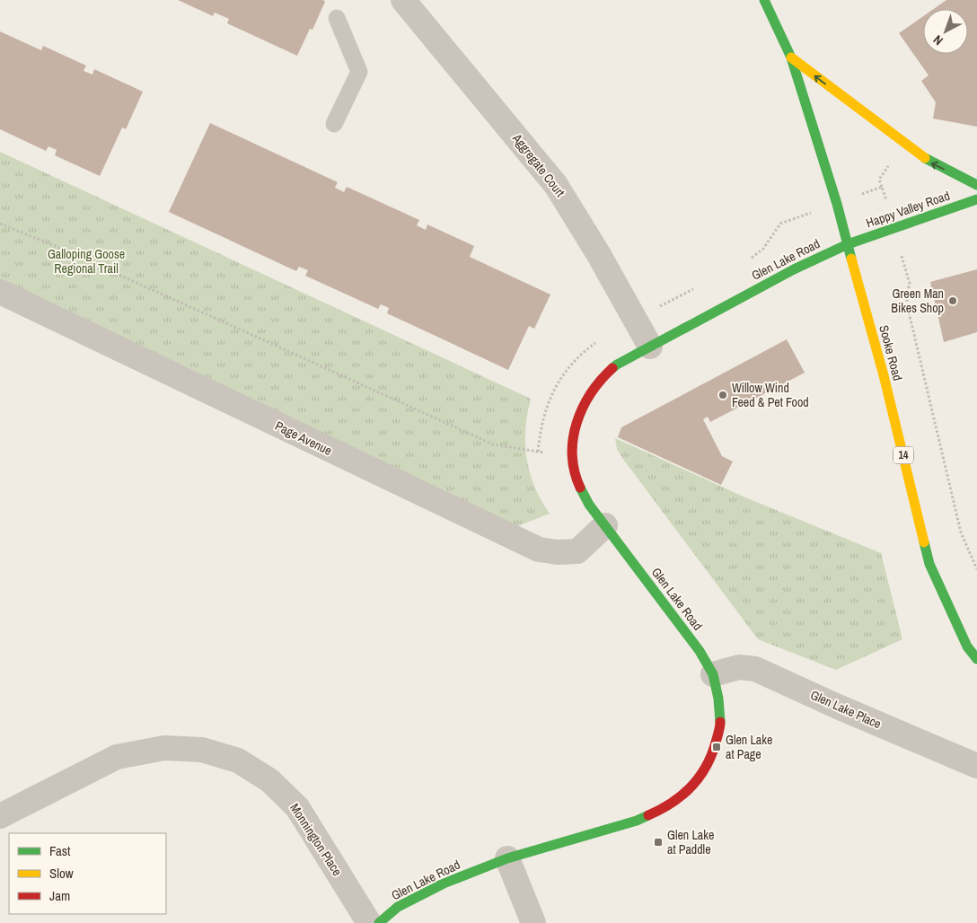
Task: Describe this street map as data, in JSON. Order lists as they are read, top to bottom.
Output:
{
  "streets": {
    "street": [
      "Aggregate Court",
      "Happy Valley Road",
      "Glen Lake Road",
      "Sooke Road",
      "Page Avenue",
      "14",
      "Glen Lake Place",
      "Monnington Place"
    ]
  },
  "crossings": [
    ["Aggregate Court", "Glen Lake Road"],
    ["Happy Valley Road", "Glen Lake Road"],
    ["Happy Valley Road", "Sooke Road"],
    ["Glen Lake Road", "Sooke Road"],
    ["Glen Lake Road", "Page Avenue"],
    ["Glen Lake Road", "Glen Lake Place"]
  ],
  "parks": ["Galloping Goose Regional Trail"],
  "places": {
    "other": ["Green Man Bikes Shop", "Willow Wind Feed & Pet Food"],
    "transit": ["Glen Lake at Page", "Glen Lake at Paddle"]
  },
  "legend": ["Fast", "Slow", "Jam"],
  "north": "bottom left"
}
